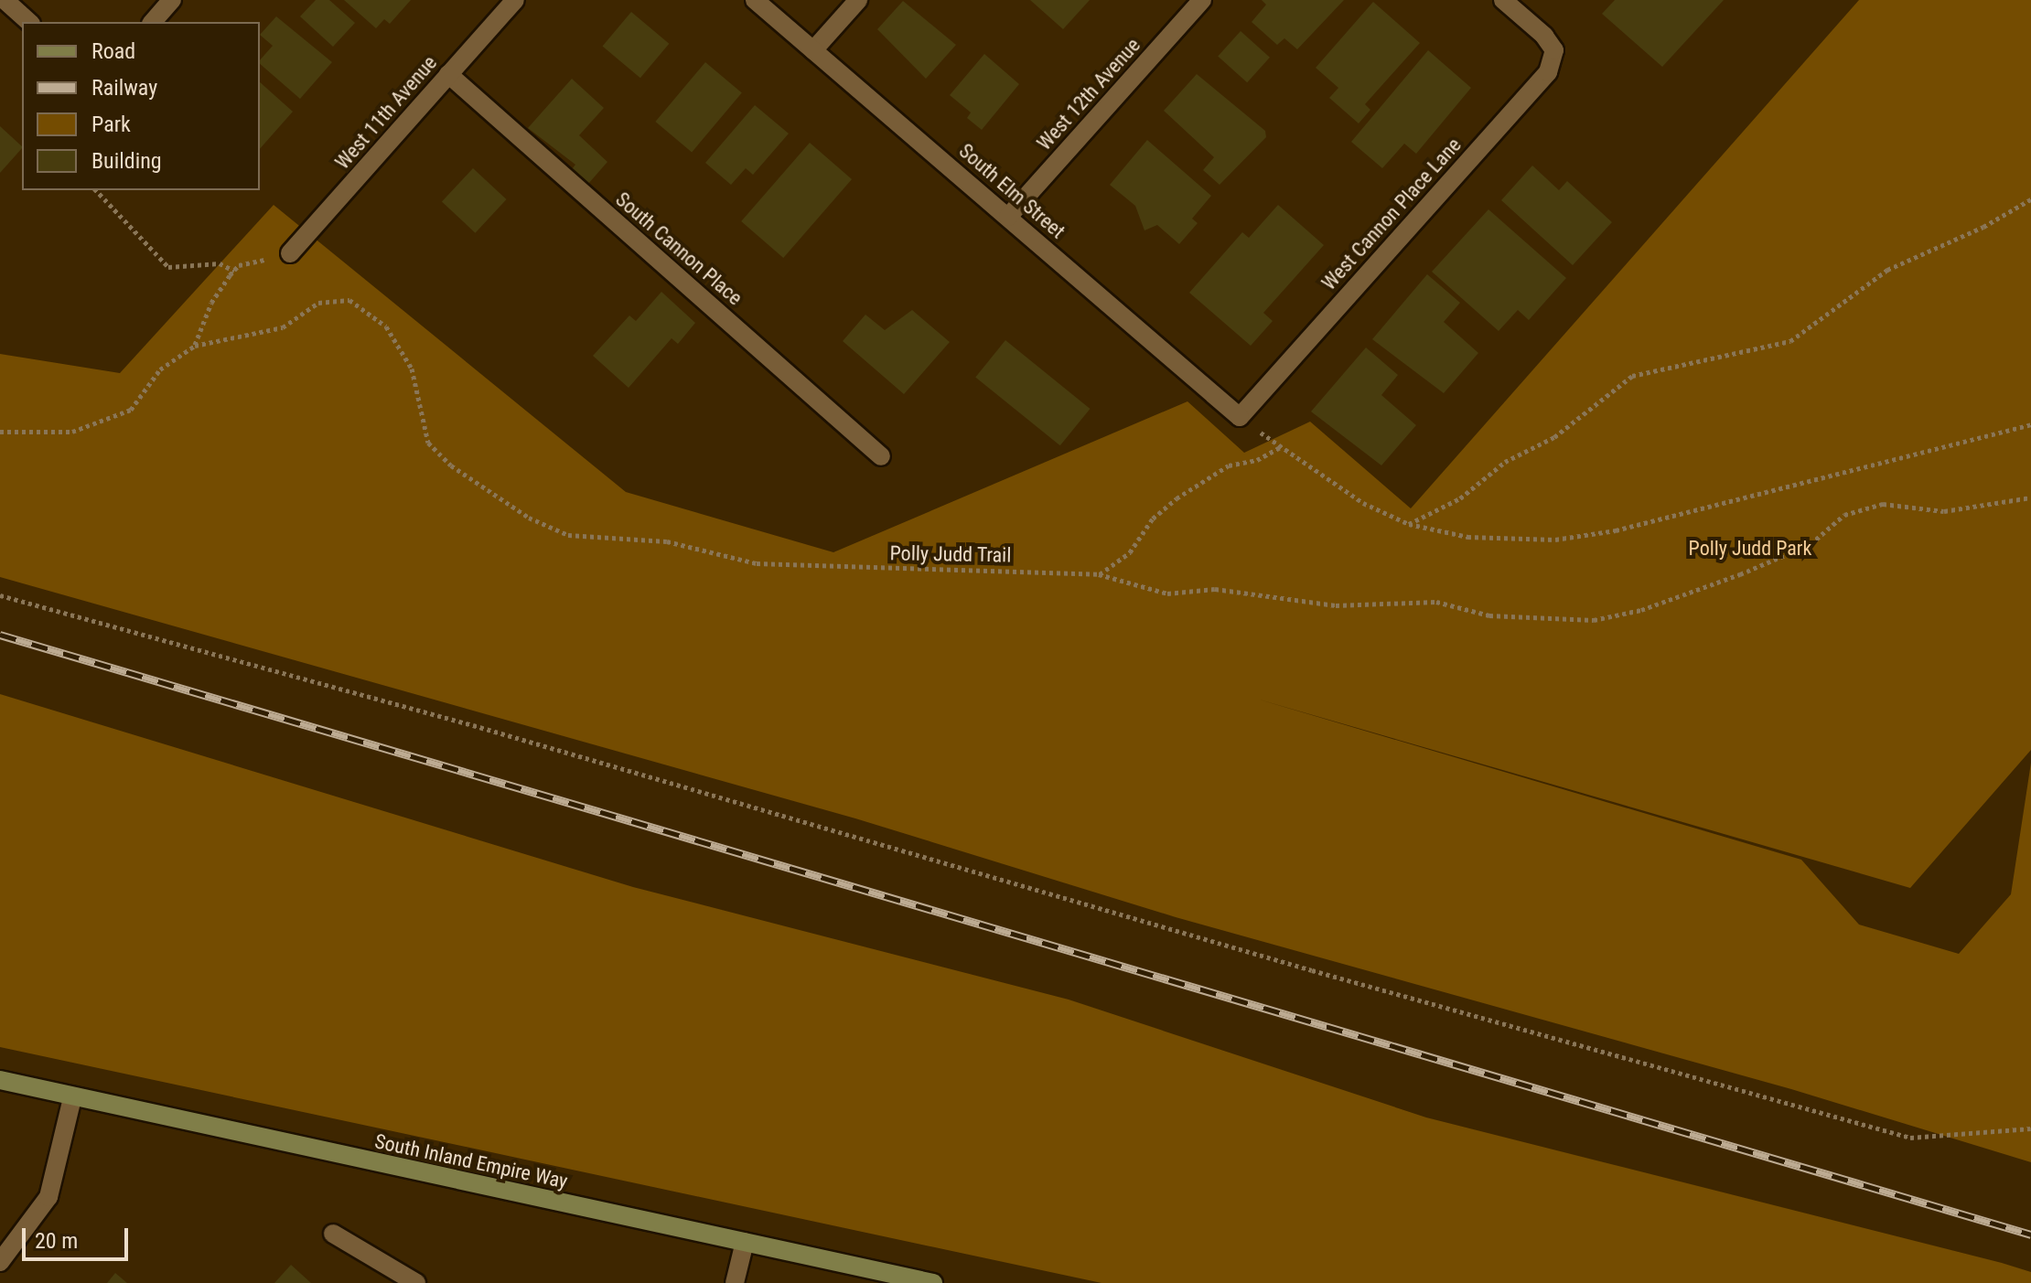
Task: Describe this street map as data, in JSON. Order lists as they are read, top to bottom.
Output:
{
  "streets": {
    "street": [
      "West 12th Avenue",
      "West 11th Avenue",
      "South Elm Street",
      "West Cannon Place Lane",
      "South Cannon Place",
      "South Inland Empire Way"
    ],
    "path": ["Polly Judd Trail"]
  },
  "crossings": [
    ["West 12th Avenue", "South Elm Street"],
    ["West 11th Avenue", "South Cannon Place"],
    ["South Elm Street", "West Cannon Place Lane"]
  ],
  "parks": ["Polly Judd Park"],
  "legend": [
    "Road",
    "Railway",
    "Park",
    "Building"
  ],
  "scale_bar": "20 m"
}
